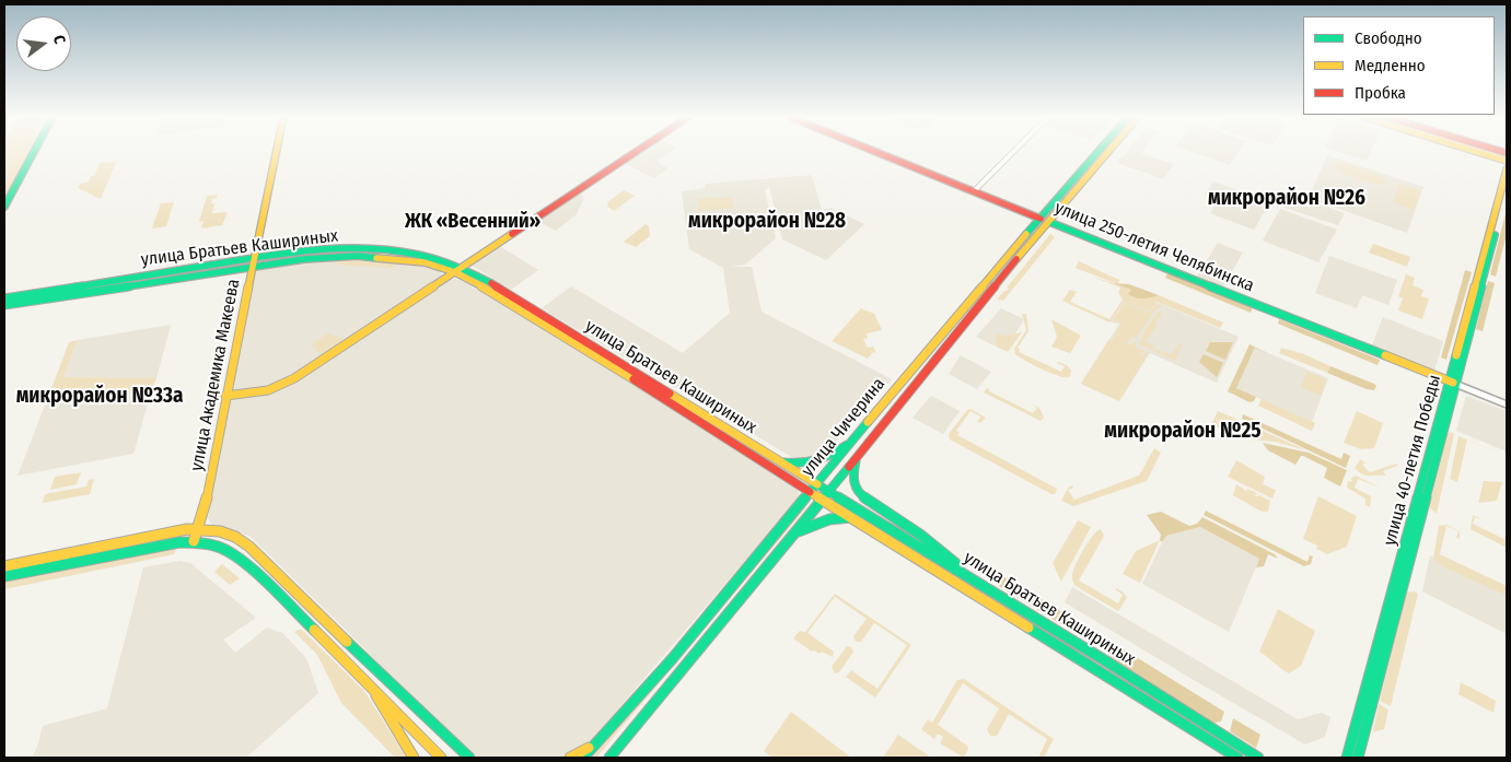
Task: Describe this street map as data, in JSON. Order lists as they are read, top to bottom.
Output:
{
  "streets": {
    "main road": [
      "улица 250-летия Челябинска",
      "улица Братьев Кашириных",
      "улица Академика Макеева",
      "улица Чичерина",
      "улица 40-летия Победы"
    ]
  },
  "crossings": [
    ["улица 250-летия Челябинска", "улица Чичерина"],
    ["улица 250-летия Челябинска", "улица 40-летия Победы"],
    ["улица Братьев Кашириных", "улица Академика Макеева"],
    ["улица Братьев Кашириных", "улица Чичерина"]
  ],
  "districts": [
    "микрорайон №26",
    "ЖК «Весенний»",
    "микрорайон №28",
    "микрорайон №33а",
    "микрорайон №25"
  ],
  "legend": ["Свободно", "Медленно", "Пробка"],
  "north": "right"
}
